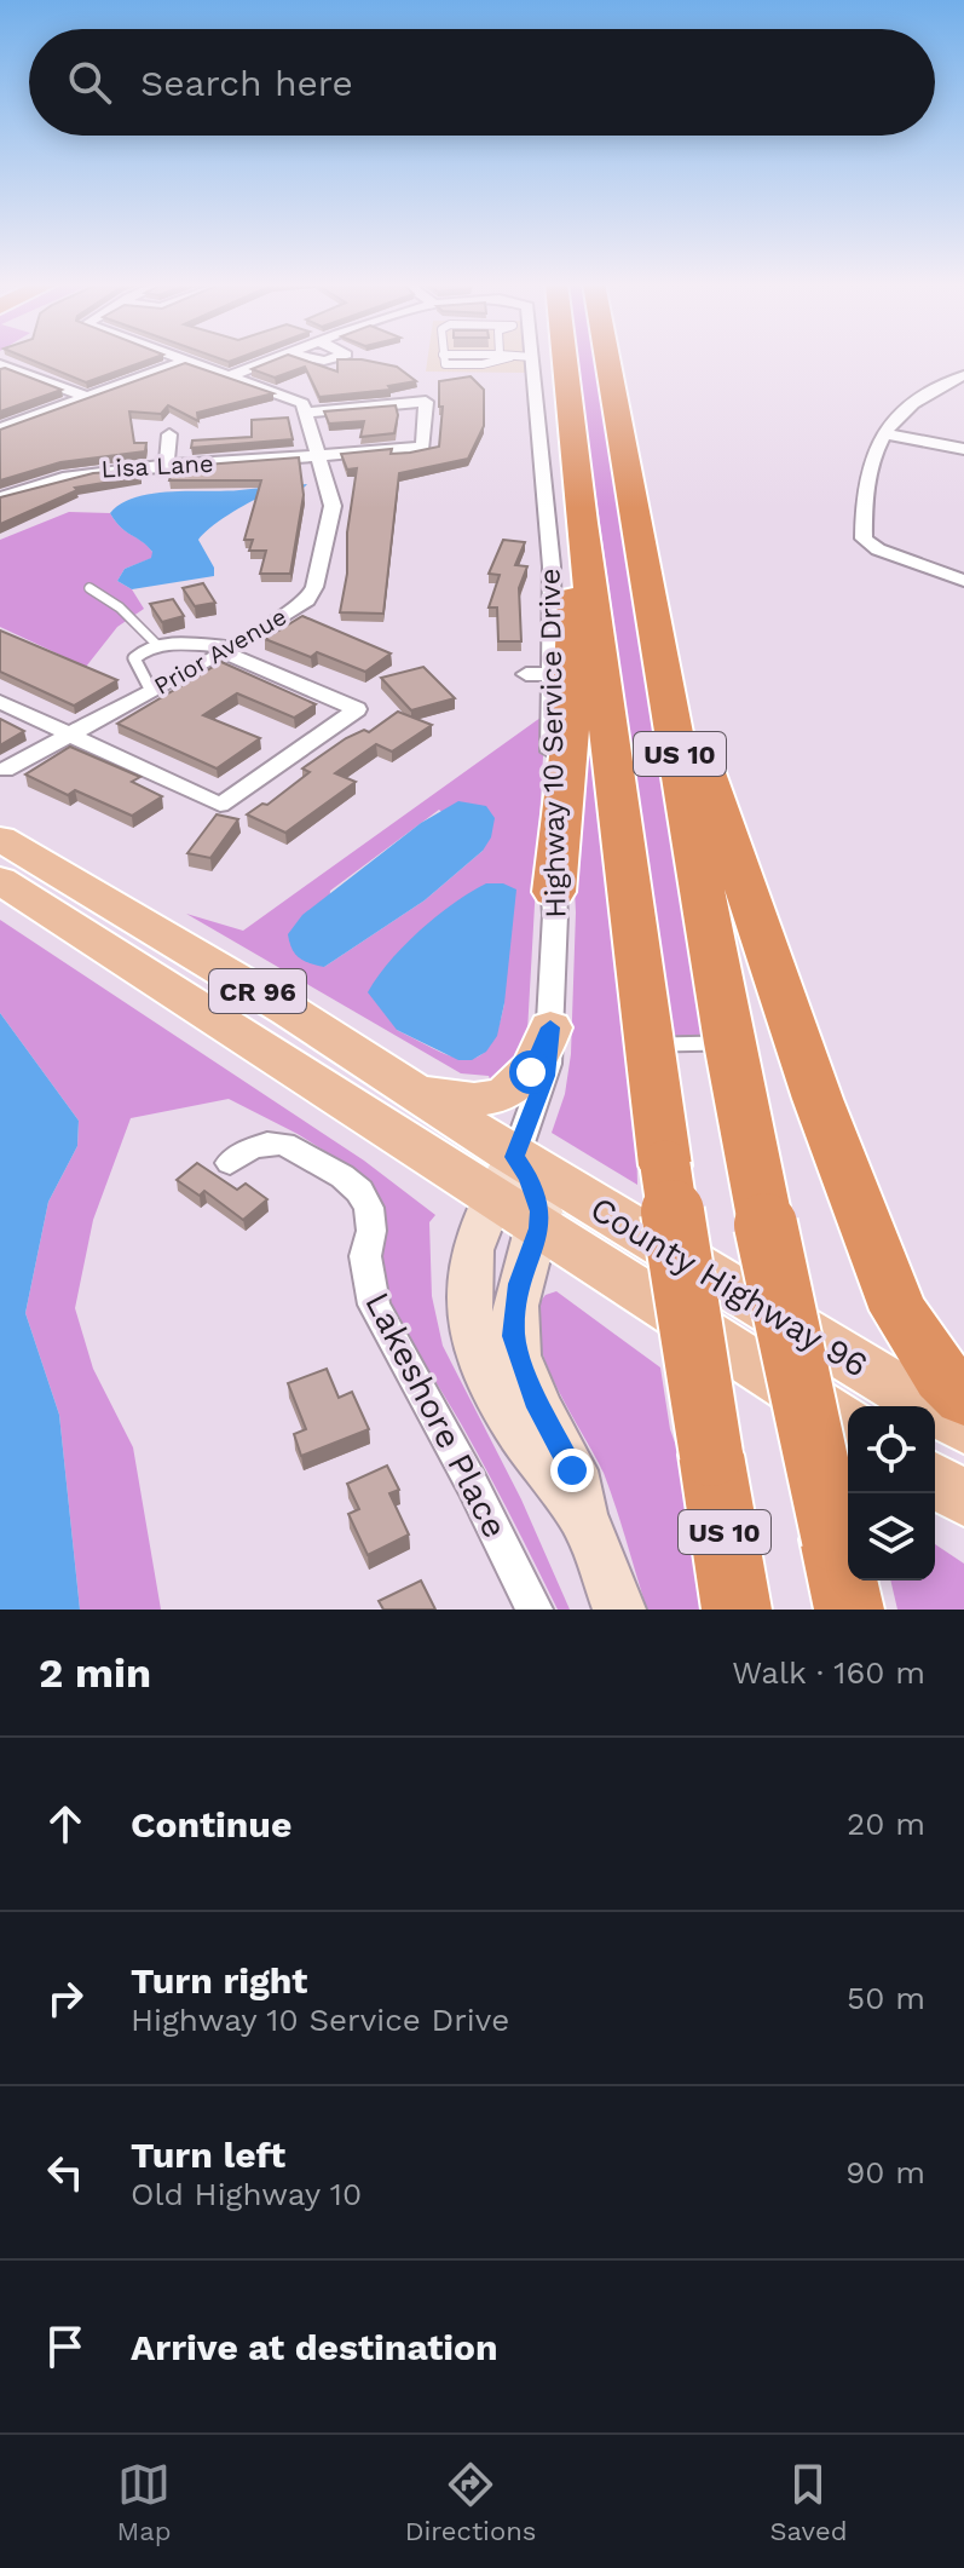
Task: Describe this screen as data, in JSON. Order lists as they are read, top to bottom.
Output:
{
  "streets": {
    "highway": ["US 10"],
    "main road": ["CR 96", "County Highway 96"],
    "street": [
      "Lisa Lane",
      "Prior Avenue",
      "Highway 10 Service Drive",
      "Lakeshore Place"
    ]
  },
  "crossings": [
    ["Lisa Lane", "Prior Avenue"],
    ["Highway 10 Service Drive", "County Highway 96"]
  ],
  "page": {
    "search": "Search here",
    "heading": ["2 min", "Walk · 160 m"],
    "list": [
      ["Continue", "20 m"],
      ["Turn right", "Highway 10 Service Drive", "50 m"],
      ["Turn left", "Old Highway 10", "90 m"],
      "Arrive at destination"
    ],
    "nav": ["Map", "Directions", "Saved"]
  }
}
